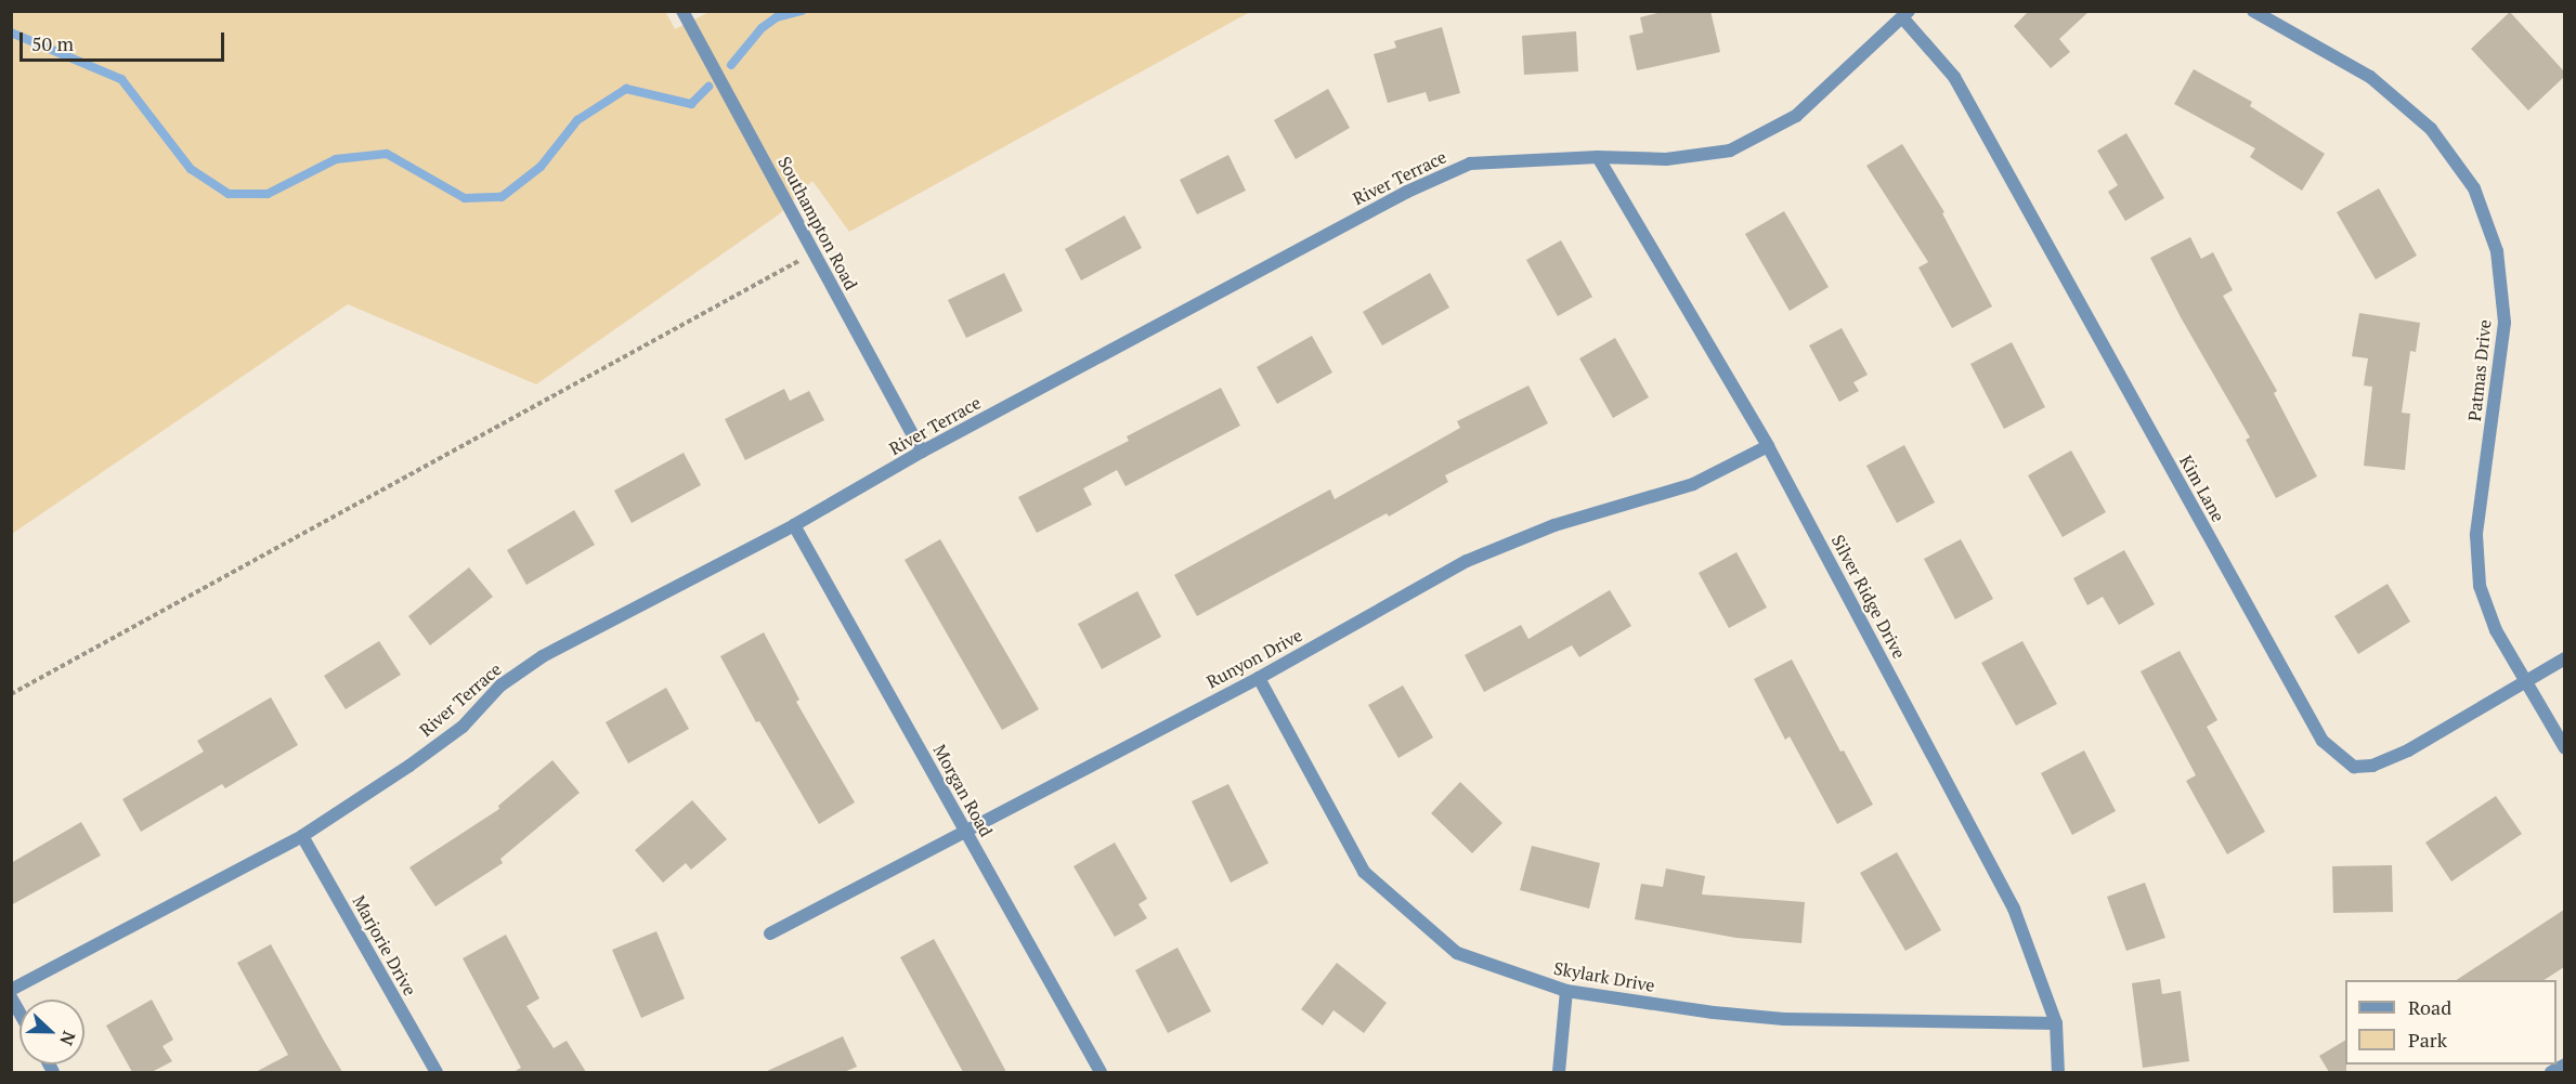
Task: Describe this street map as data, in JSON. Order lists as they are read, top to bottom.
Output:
{
  "streets": {
    "street": [
      "River Terrace",
      "Southampton Road",
      "Patmas Drive",
      "Kim Lane",
      "Silver Ridge Drive",
      "Runyon Drive",
      "Morgan Road",
      "Marjorie Drive",
      "Skylark Drive"
    ]
  },
  "crossings": [
    ["River Terrace", "Southampton Road"],
    ["River Terrace", "Kim Lane"],
    ["River Terrace", "Silver Ridge Drive"],
    ["River Terrace", "Morgan Road"],
    ["River Terrace", "Marjorie Drive"],
    ["Patmas Drive", "Kim Lane"],
    ["Silver Ridge Drive", "Runyon Drive"],
    ["Silver Ridge Drive", "Skylark Drive"],
    ["Runyon Drive", "Morgan Road"],
    ["Runyon Drive", "Skylark Drive"]
  ],
  "legend": ["Road", "Park"],
  "scale_bar": "50 m",
  "north": "right"
}
